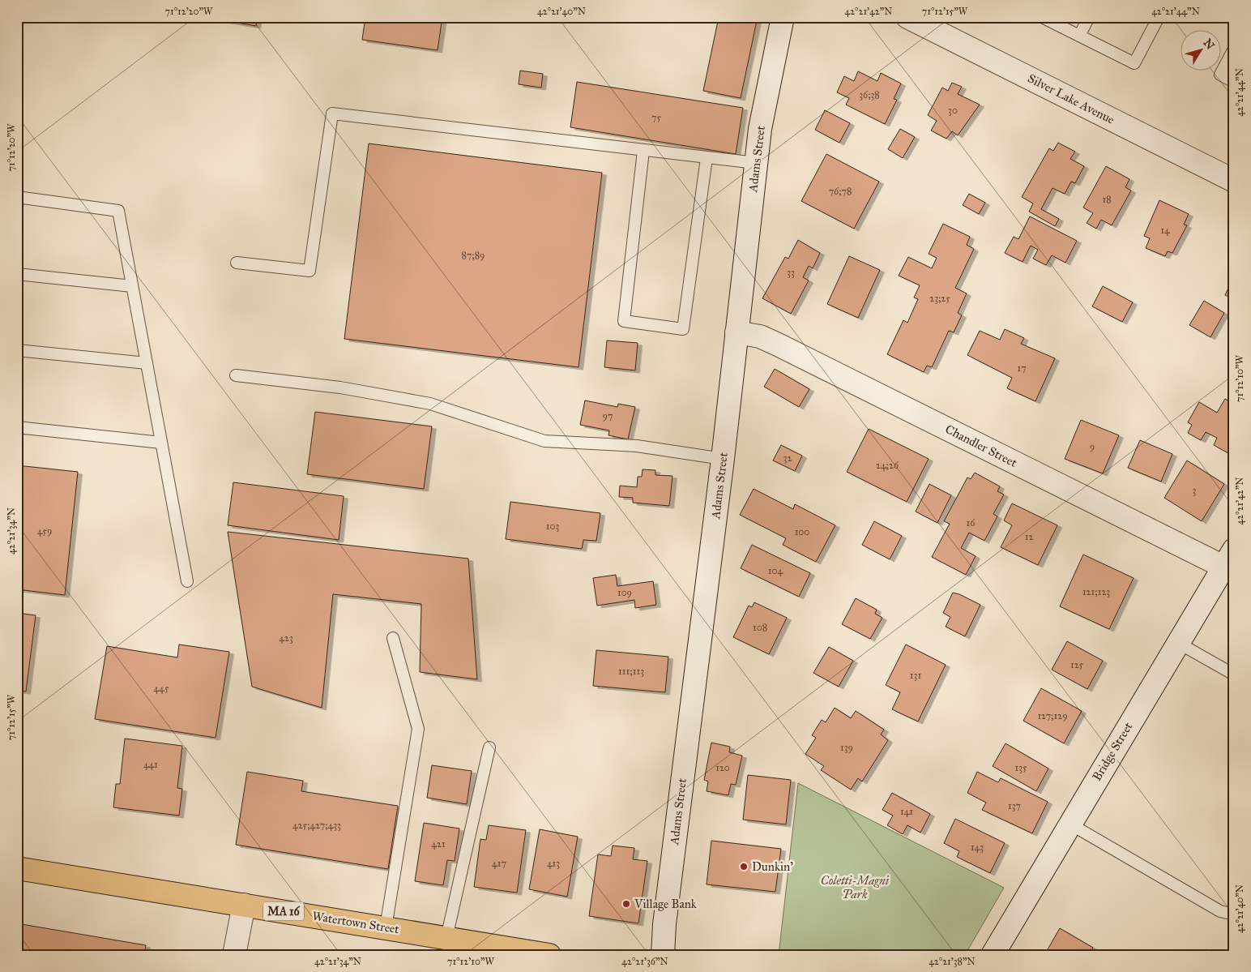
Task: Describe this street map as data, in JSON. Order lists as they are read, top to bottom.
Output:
{
  "streets": {
    "main road": ["MA 16", "Watertown Street"],
    "street": [
      "Silver Lake Avenue",
      "Adams Street",
      "Chandler Street",
      "Bridge Street"
    ]
  },
  "crossings": [
    ["Adams Street", "Chandler Street"],
    ["Chandler Street", "Bridge Street"]
  ],
  "parks": ["Coletti-Magni Park"],
  "places": ["Dunkin'", "Village Bank"],
  "house_numbers": [
    "36;38",
    "30",
    "75",
    "76;78",
    "18",
    "14",
    "87;89",
    "33",
    "23;25",
    "17",
    "97",
    "9",
    "32",
    "24;26",
    "3",
    "16",
    "103",
    "459",
    "100",
    "12",
    "104",
    "121;123",
    "109",
    "108",
    "423",
    "125",
    "111;113",
    "131",
    "445",
    "127;129",
    "139",
    "441",
    "120",
    "135",
    "137",
    "141",
    "425;427;433",
    "421",
    "143",
    "417",
    "413"
  ],
  "north": "top right",
  "coordinates": [
    "71°12'20\"W",
    "42°21'40\"N",
    "42°21'42\"N",
    "71°12'15\"W",
    "42°21'44\"N",
    "71°12'10\"W",
    "42°21'34\"N",
    "42°21'36\"N",
    "42°21'38\"N"
  ]
}
